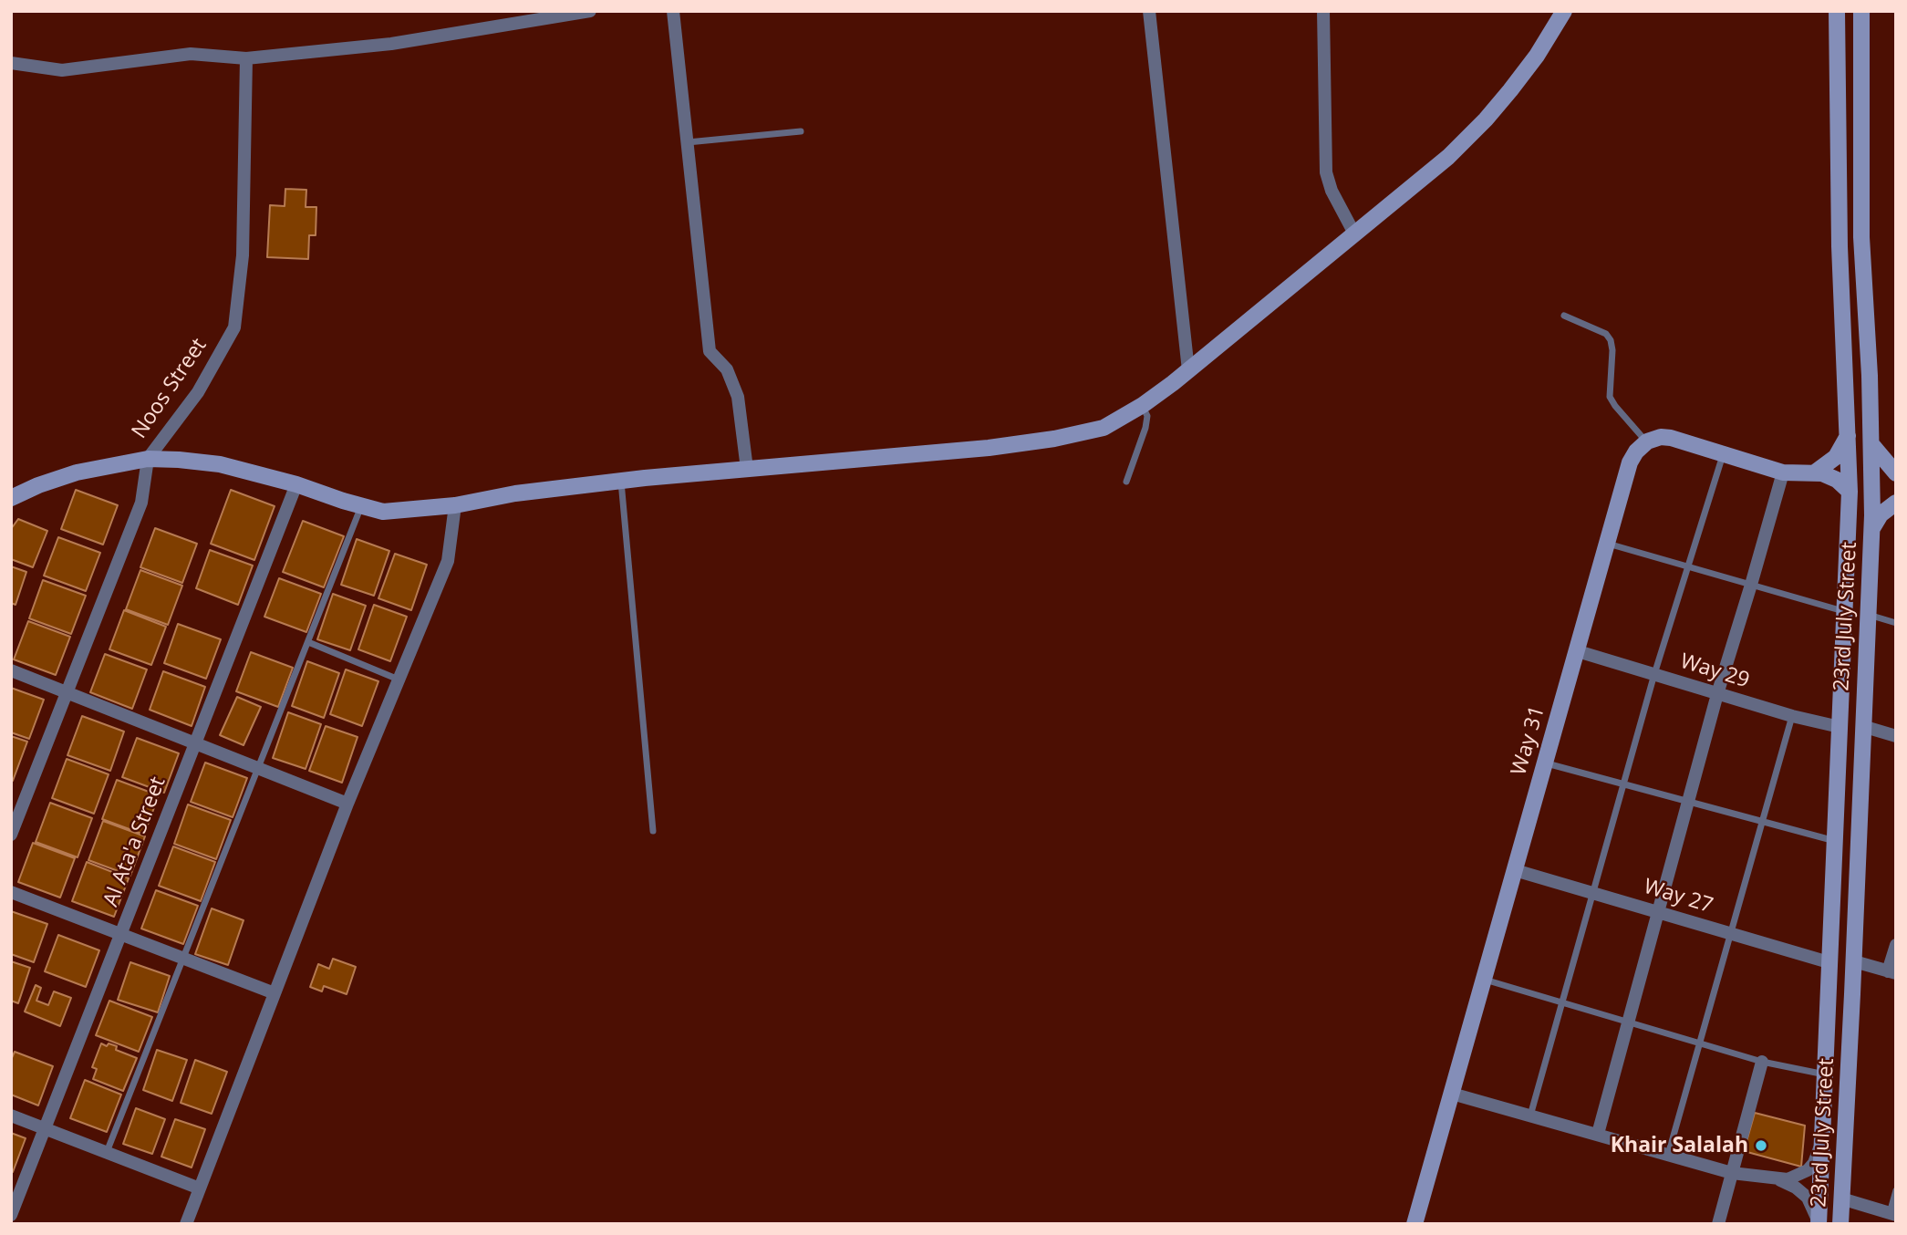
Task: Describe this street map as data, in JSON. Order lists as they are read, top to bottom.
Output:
{
  "streets": {
    "street": [
      "Noos Street",
      "23rd July Street",
      "Way 29",
      "Way 31",
      "Al Ata'a Street",
      "Way 27"
    ]
  },
  "crossings": [
    ["23rd July Street", "Way 29"],
    ["23rd July Street", "Way 27"],
    ["Way 29", "Way 31"],
    ["Way 31", "Way 27"]
  ],
  "places": ["Khair Salalah"]
}
